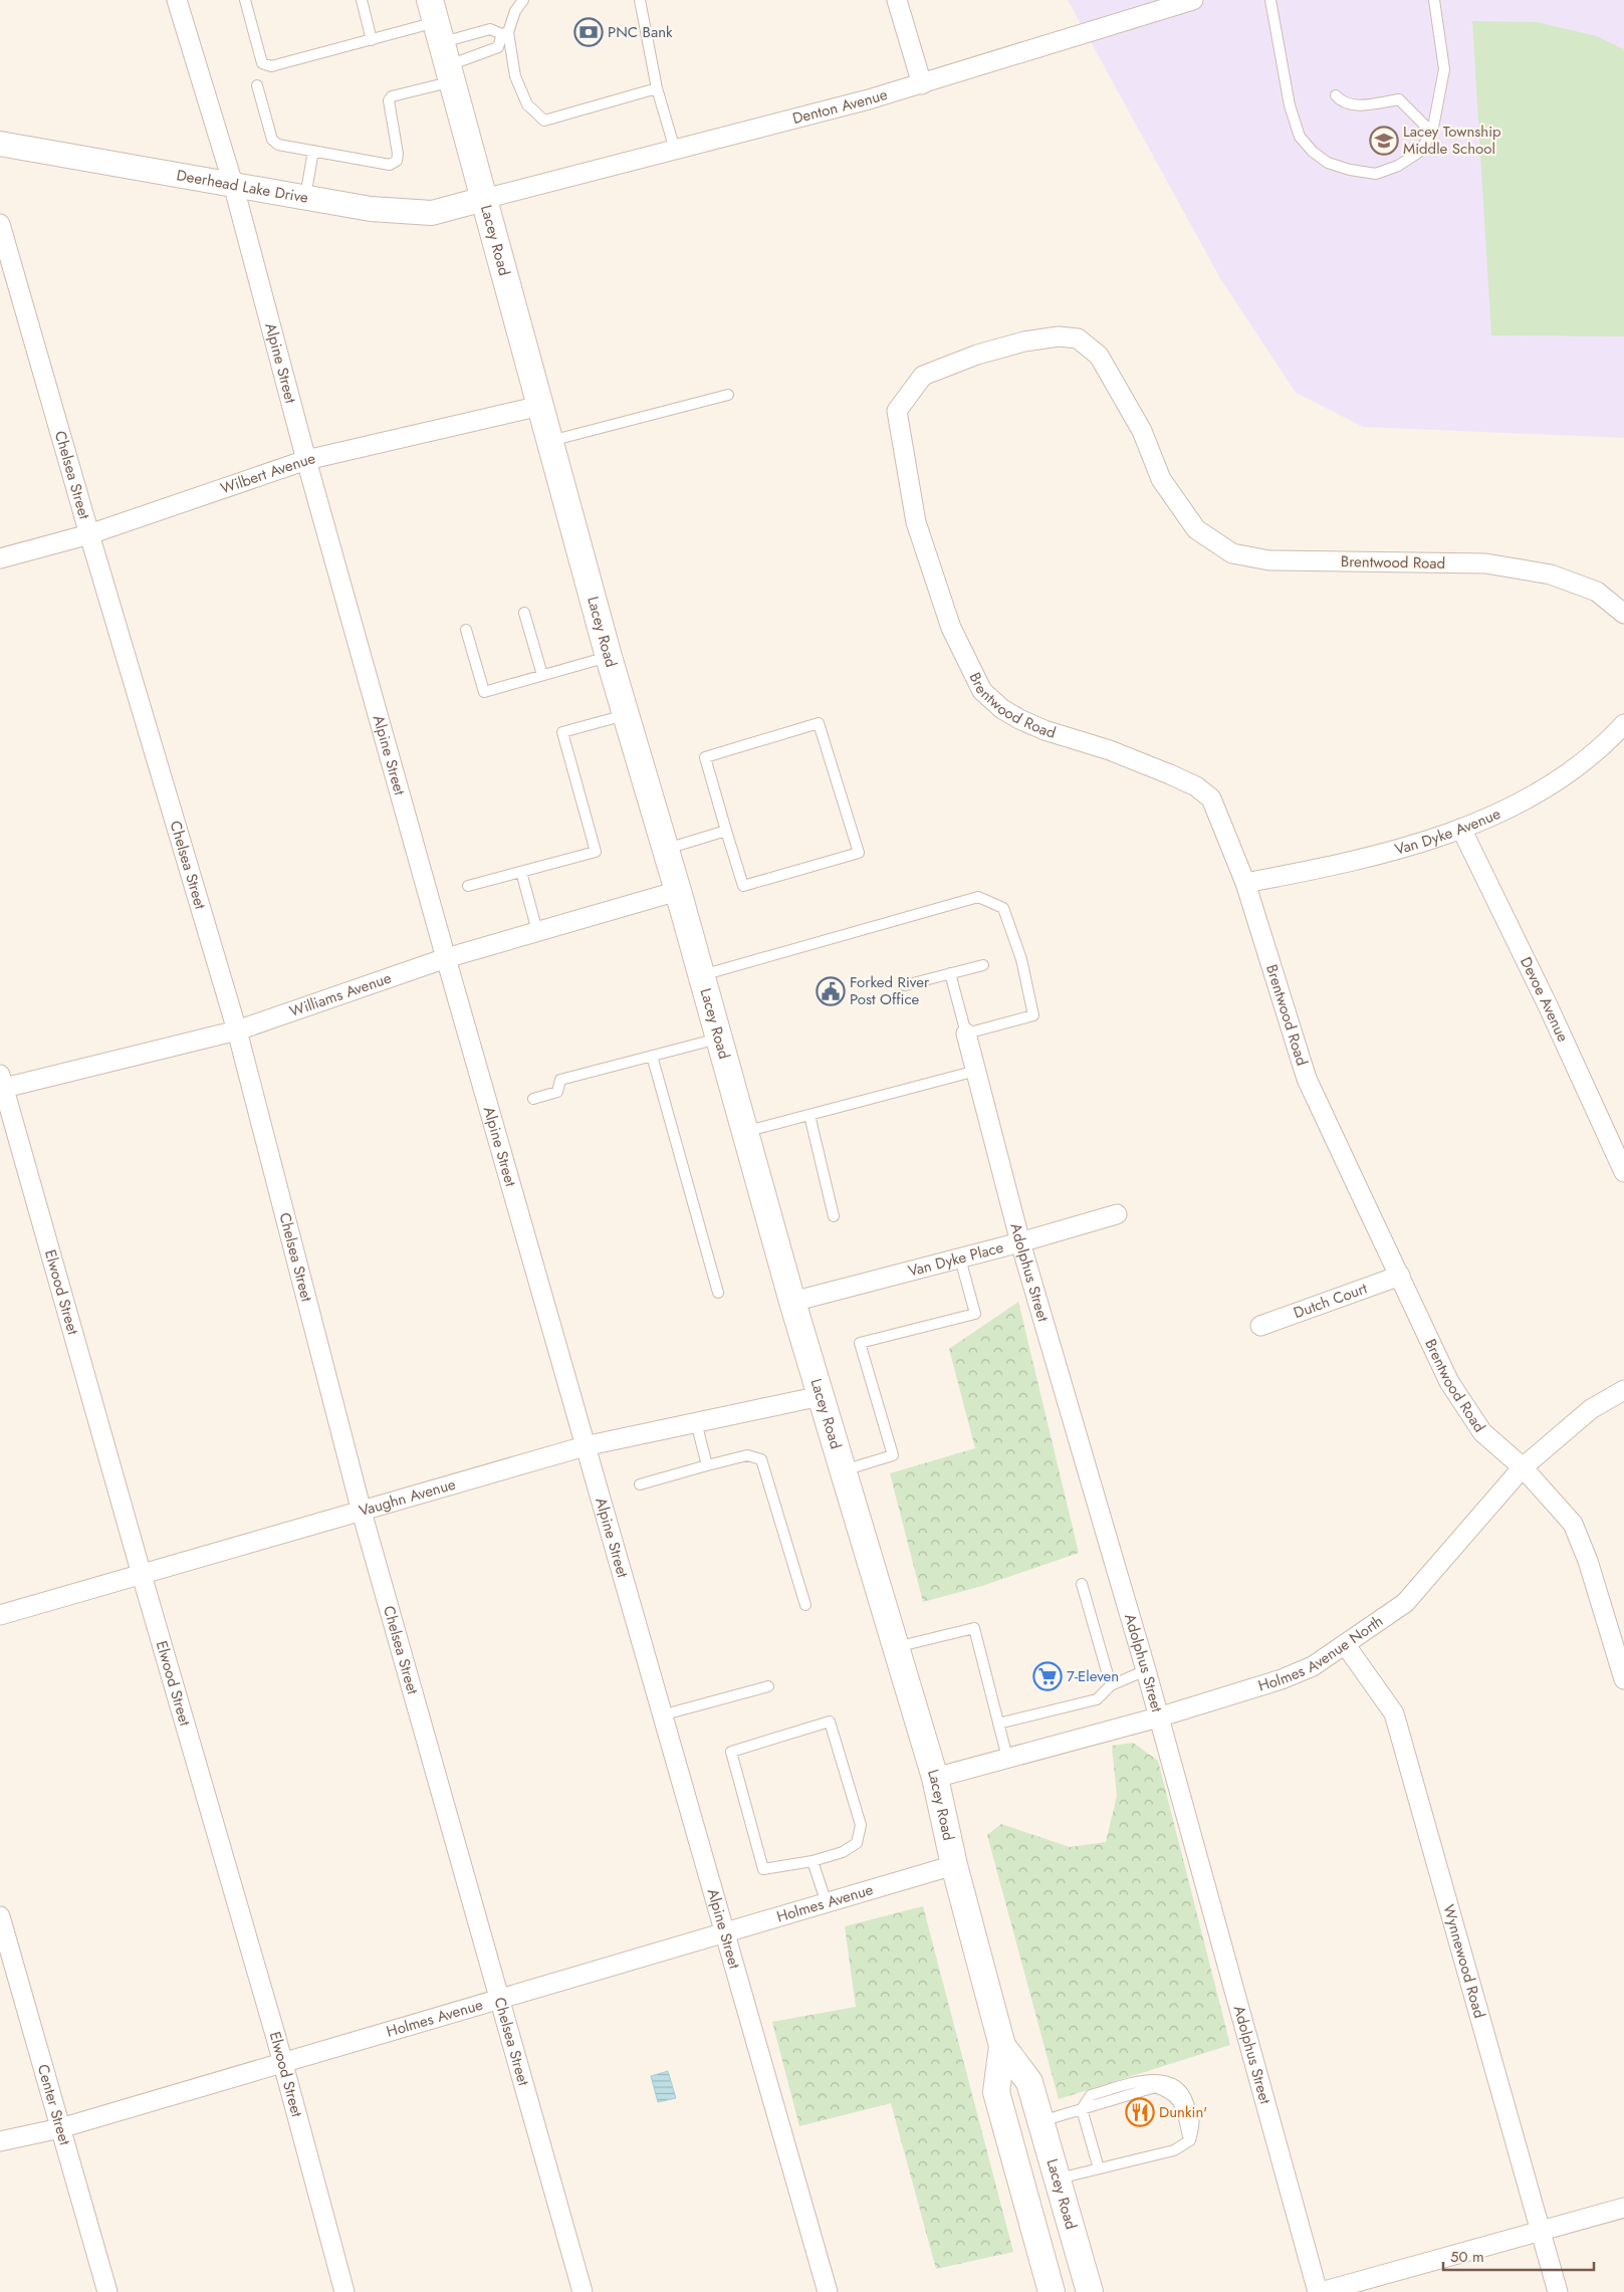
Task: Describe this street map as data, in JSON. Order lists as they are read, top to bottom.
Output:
{
  "streets": {
    "main road": ["Lacey Road"],
    "street": [
      "Denton Avenue",
      "Deerhead Lake Drive",
      "Alpine Street",
      "Wilbert Avenue",
      "Chelsea Street",
      "Brentwood Road",
      "Van Dyke Avenue",
      "Williams Avenue",
      "Devoe Avenue",
      "Van Dyke Place",
      "Adolphus Street",
      "Elwood Street",
      "Dutch Court",
      "Vaughn Avenue",
      "Holmes Avenue North",
      "Holmes Avenue",
      "Wynnewood Road",
      "Center Street"
    ]
  },
  "crossings": [
    ["Denton Avenue", "Deerhead Lake Drive"],
    ["Denton Avenue", "Lacey Road"],
    ["Deerhead Lake Drive", "Lacey Road"],
    ["Deerhead Lake Drive", "Alpine Street"],
    ["Lacey Road", "Wilbert Avenue"],
    ["Lacey Road", "Williams Avenue"],
    ["Lacey Road", "Van Dyke Place"],
    ["Lacey Road", "Vaughn Avenue"],
    ["Lacey Road", "Holmes Avenue North"],
    ["Lacey Road", "Holmes Avenue"],
    ["Alpine Street", "Wilbert Avenue"],
    ["Alpine Street", "Williams Avenue"],
    ["Alpine Street", "Vaughn Avenue"],
    ["Alpine Street", "Holmes Avenue"],
    ["Wilbert Avenue", "Chelsea Street"],
    ["Chelsea Street", "Williams Avenue"],
    ["Chelsea Street", "Vaughn Avenue"],
    ["Chelsea Street", "Holmes Avenue"],
    ["Brentwood Road", "Van Dyke Avenue"],
    ["Brentwood Road", "Dutch Court"],
    ["Brentwood Road", "Holmes Avenue North"],
    ["Van Dyke Avenue", "Devoe Avenue"],
    ["Williams Avenue", "Elwood Street"],
    ["Van Dyke Place", "Adolphus Street"],
    ["Adolphus Street", "Holmes Avenue North"],
    ["Elwood Street", "Vaughn Avenue"],
    ["Elwood Street", "Holmes Avenue"],
    ["Holmes Avenue North", "Wynnewood Road"],
    ["Holmes Avenue", "Center Street"]
  ],
  "places": {
    "bank": ["PNC Bank"],
    "school or university": ["Lacey Township Middle School"],
    "public building": ["Forked River Post Office"],
    "supermarket": ["7-Eleven"],
    "restaurant": ["Dunkin'"]
  },
  "scale_bar": "50 m"
}
